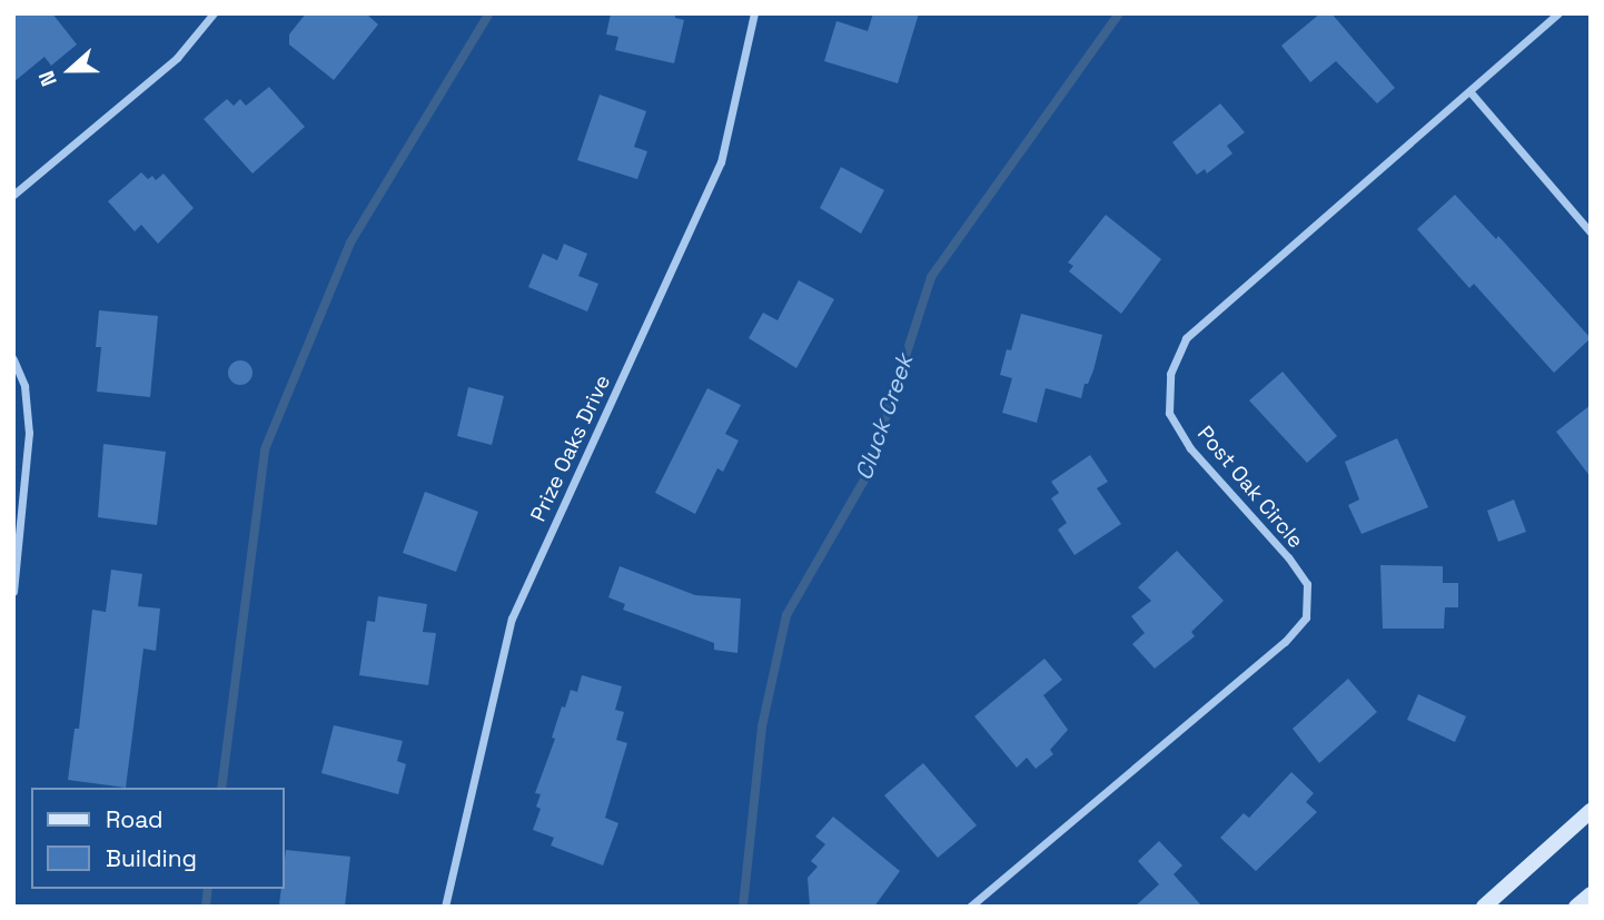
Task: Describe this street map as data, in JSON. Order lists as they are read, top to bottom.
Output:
{
  "streets": {
    "street": ["Prize Oaks Drive", "Post Oak Circle"]
  },
  "water": ["Cluck Creek"],
  "legend": ["Road", "Building"],
  "north": "left"
}
